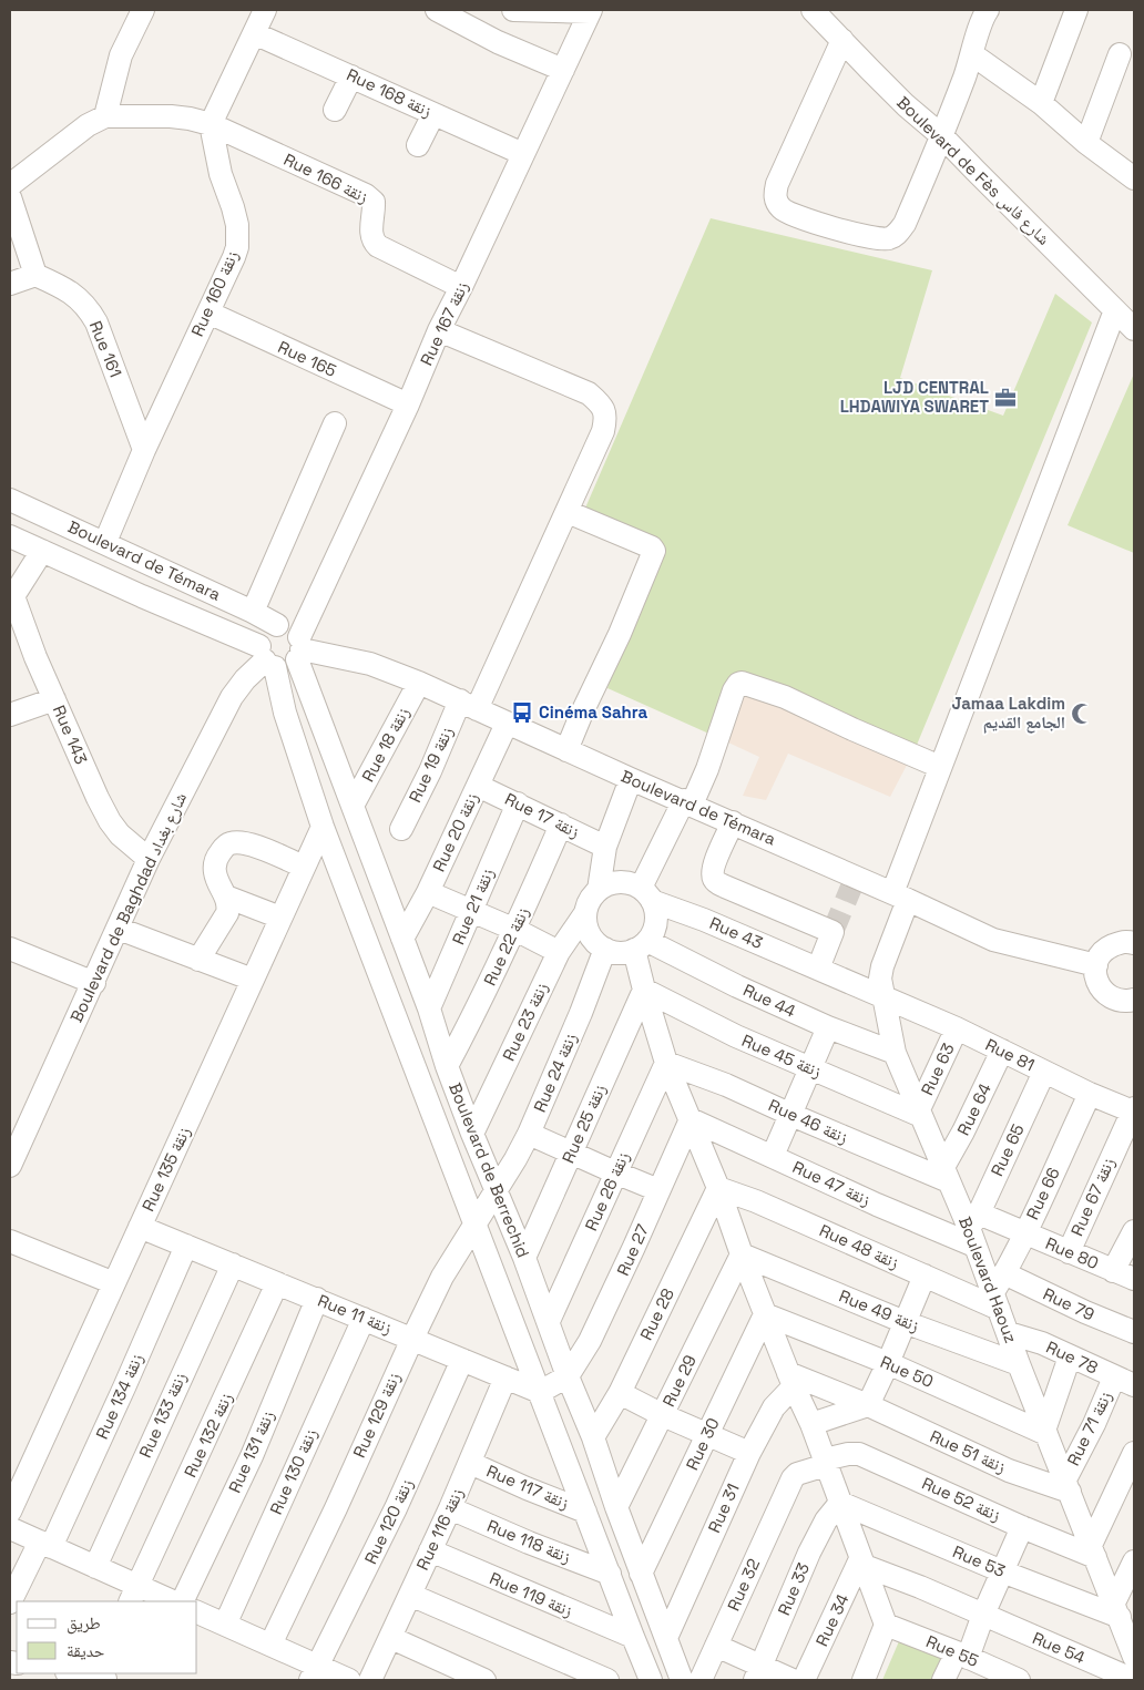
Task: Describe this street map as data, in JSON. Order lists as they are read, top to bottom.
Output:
{
  "streets": {
    "street": [
      "Rue 168 زنقة",
      "Boulevard de Fès شارع فاس",
      "Rue 166 زنقة",
      "Rue 160 زنقة",
      "Rue 167 زنقة",
      "Rue 161",
      "Rue 165",
      "Boulevard de Témara",
      "Rue 143",
      "Rue 18 زنقة",
      "Rue 19 زنقة",
      "Rue 17 زنقة",
      "Rue 20 زنقة",
      "Rue 21 زنقة",
      "Boulevard de Baghdad شارع بغداد",
      "Rue 43",
      "Rue 22 زنقة",
      "Rue 44",
      "Rue 23 زنقة",
      "Rue 81",
      "Rue 45 زنقة",
      "Rue 63",
      "Rue 24 زنقة",
      "Rue 64",
      "Rue 46 زنقة",
      "Rue 25 زنقة",
      "Rue 65",
      "Rue 135 زنقة",
      "Boulevard de Berrechid",
      "Rue 47 زنقة",
      "Rue 26 زنقة",
      "Rue 66",
      "Rue 67 زنقة",
      "Rue 48 زنقة",
      "Rue 27",
      "Rue 80",
      "Boulevard Haouz",
      "Rue 79",
      "Rue 49 زنقة",
      "Rue 11 زنقة",
      "Rue 28",
      "Rue 78",
      "Rue 50",
      "Rue 29",
      "Rue 134 زنقة",
      "Rue 133 زنقة",
      "Rue 129 زنقة",
      "Rue 71 زنقة",
      "Rue 132 زنقة",
      "Rue 30",
      "Rue 131 زنقة",
      "Rue 51 زنقة",
      "Rue 130 زنقة",
      "Rue 117 زنقة",
      "Rue 52 زنقة",
      "Rue 31",
      "Rue 120 زنقة",
      "Rue 116 زنقة",
      "Rue 118 زنقة",
      "Rue 53",
      "Rue 32",
      "Rue 33",
      "Rue 119 زنقة",
      "Rue 34",
      "Rue 54",
      "Rue 55"
    ]
  },
  "crossings": [
    ["Rue 168 زنقة", "Rue 167 زنقة"],
    ["Boulevard de Fès شارع فاس", "Boulevard Haouz"],
    ["Rue 166 زنقة", "Rue 160 زنقة"],
    ["Rue 166 زنقة", "Rue 167 زنقة"],
    ["Rue 160 زنقة", "Rue 161"],
    ["Rue 160 زنقة", "Rue 165"],
    ["Rue 160 زنقة", "Boulevard de Témara"],
    ["Rue 167 زنقة", "Rue 165"],
    ["Rue 167 زنقة", "Boulevard de Témara"],
    ["Rue 167 زنقة", "Rue 19 زنقة"],
    ["Rue 167 زنقة", "Boulevard de Baghdad شارع بغداد"],
    ["Rue 167 زنقة", "Boulevard de Berrechid"],
    ["Boulevard de Témara", "Rue 18 زنقة"],
    ["Boulevard de Témara", "Rue 19 زنقة"],
    ["Boulevard de Témara", "Rue 20 زنقة"],
    ["Boulevard de Témara", "Boulevard de Baghdad شارع بغداد"],
    ["Boulevard de Témara", "Boulevard de Berrechid"],
    ["Boulevard de Témara", "Boulevard Haouz"],
    ["Rue 143", "Boulevard de Baghdad شارع بغداد"],
    ["Rue 18 زنقة", "Boulevard de Berrechid"],
    ["Rue 17 زنقة", "Rue 20 زنقة"],
    ["Rue 17 زنقة", "Rue 21 زنقة"],
    ["Rue 17 زنقة", "Rue 22 زنقة"],
    ["Rue 20 زنقة", "Boulevard de Berrechid"],
    ["Rue 21 زنقة", "Boulevard de Berrechid"],
    ["Boulevard de Baghdad شارع بغداد", "Boulevard de Berrechid"],
    ["Rue 43", "Rue 44"],
    ["Rue 43", "Rue 23 زنقة"],
    ["Rue 43", "Rue 81"],
    ["Rue 43", "Rue 24 زنقة"],
    ["Rue 43", "Boulevard Haouz"],
    ["Rue 22 زنقة", "Boulevard de Berrechid"],
    ["Rue 44", "Rue 23 زنقة"],
    ["Rue 44", "Rue 24 زنقة"],
    ["Rue 44", "Boulevard Haouz"],
    ["Rue 23 زنقة", "Rue 24 زنقة"],
    ["Rue 23 زنقة", "Boulevard de Berrechid"],
    ["Rue 81", "Rue 63"],
    ["Rue 81", "Rue 64"],
    ["Rue 81", "Rue 65"],
    ["Rue 81", "Rue 66"],
    ["Rue 81", "Rue 67 زنقة"],
    ["Rue 81", "Boulevard Haouz"],
    ["Rue 45 زنقة", "Rue 63"],
    ["Rue 45 زنقة", "Rue 25 زنقة"],
    ["Rue 45 زنقة", "Boulevard Haouz"],
    ["Rue 63", "Boulevard Haouz"],
    ["Rue 24 زنقة", "Boulevard de Berrechid"],
    ["Rue 24 زنقة", "Rue 129 زنقة"],
    ["Rue 64", "Rue 46 زنقة"],
    ["Rue 64", "Boulevard Haouz"],
    ["Rue 46 زنقة", "Rue 26 زنقة"],
    ["Rue 46 زنقة", "Boulevard Haouz"],
    ["Rue 25 زنقة", "Boulevard de Berrechid"],
    ["Rue 65", "Rue 47 زنقة"],
    ["Rue 65", "Rue 80"],
    ["Rue 65", "Boulevard Haouz"],
    ["Rue 135 زنقة", "Boulevard de Berrechid"],
    ["Rue 135 زنقة", "Rue 11 زنقة"],
    ["Boulevard de Berrechid", "Rue 26 زنقة"],
    ["Boulevard de Berrechid", "Rue 27"],
    ["Boulevard de Berrechid", "Rue 11 زنقة"],
    ["Boulevard de Berrechid", "Rue 28"],
    ["Boulevard de Berrechid", "Rue 29"],
    ["Boulevard de Berrechid", "Rue 129 زنقة"],
    ["Boulevard de Berrechid", "Rue 30"],
    ["Boulevard de Berrechid", "Rue 117 زنقة"],
    ["Boulevard de Berrechid", "Rue 31"],
    ["Boulevard de Berrechid", "Rue 118 زنقة"],
    ["Boulevard de Berrechid", "Rue 119 زنقة"],
    ["Rue 47 زنقة", "Rue 27"],
    ["Rue 47 زنقة", "Rue 80"],
    ["Rue 47 زنقة", "Boulevard Haouz"],
    ["Rue 66", "Rue 48 زنقة"],
    ["Rue 66", "Rue 80"],
    ["Rue 66", "Boulevard Haouz"],
    ["Rue 66", "Rue 79"],
    ["Rue 67 زنقة", "Rue 80"],
    ["Rue 48 زنقة", "Boulevard Haouz"],
    ["Rue 48 زنقة", "Rue 79"],
    ["Rue 48 زنقة", "Rue 28"],
    ["Rue 80", "Boulevard Haouz"],
    ["Boulevard Haouz", "Rue 79"],
    ["Boulevard Haouz", "Rue 49 زنقة"],
    ["Boulevard Haouz", "Rue 78"],
    ["Boulevard Haouz", "Rue 50"],
    ["Boulevard Haouz", "Rue 71 زنقة"],
    ["Boulevard Haouz", "Rue 51 زنقة"],
    ["Boulevard Haouz", "Rue 52 زنقة"],
    ["Boulevard Haouz", "Rue 53"],
    ["Rue 49 زنقة", "Rue 29"],
    ["Rue 11 زنقة", "Rue 134 زنقة"],
    ["Rue 11 زنقة", "Rue 133 زنقة"],
    ["Rue 11 زنقة", "Rue 129 زنقة"],
    ["Rue 11 زنقة", "Rue 132 زنقة"],
    ["Rue 11 زنقة", "Rue 131 زنقة"],
    ["Rue 11 زنقة", "Rue 130 زنقة"],
    ["Rue 11 زنقة", "Rue 120 زنقة"],
    ["Rue 11 زنقة", "Rue 116 زنقة"],
    ["Rue 78", "Rue 71 زنقة"],
    ["Rue 50", "Rue 30"],
    ["Rue 71 زنقة", "Rue 51 زنقة"],
    ["Rue 51 زنقة", "Rue 31"],
    ["Rue 117 زنقة", "Rue 116 زنقة"],
    ["Rue 52 زنقة", "Rue 32"],
    ["Rue 116 زنقة", "Rue 118 زنقة"],
    ["Rue 116 زنقة", "Rue 119 زنقة"],
    ["Rue 53", "Rue 33"]
  ],
  "places": {
    "office": ["LJD CENTRAL LHDAWIYA SWARET"],
    "bus stop": ["Cinéma Sahra"],
    "mosque": ["Jamaa Lakdim الجامع القديم"]
  },
  "legend": ["طريق", "حديقة"]
}
